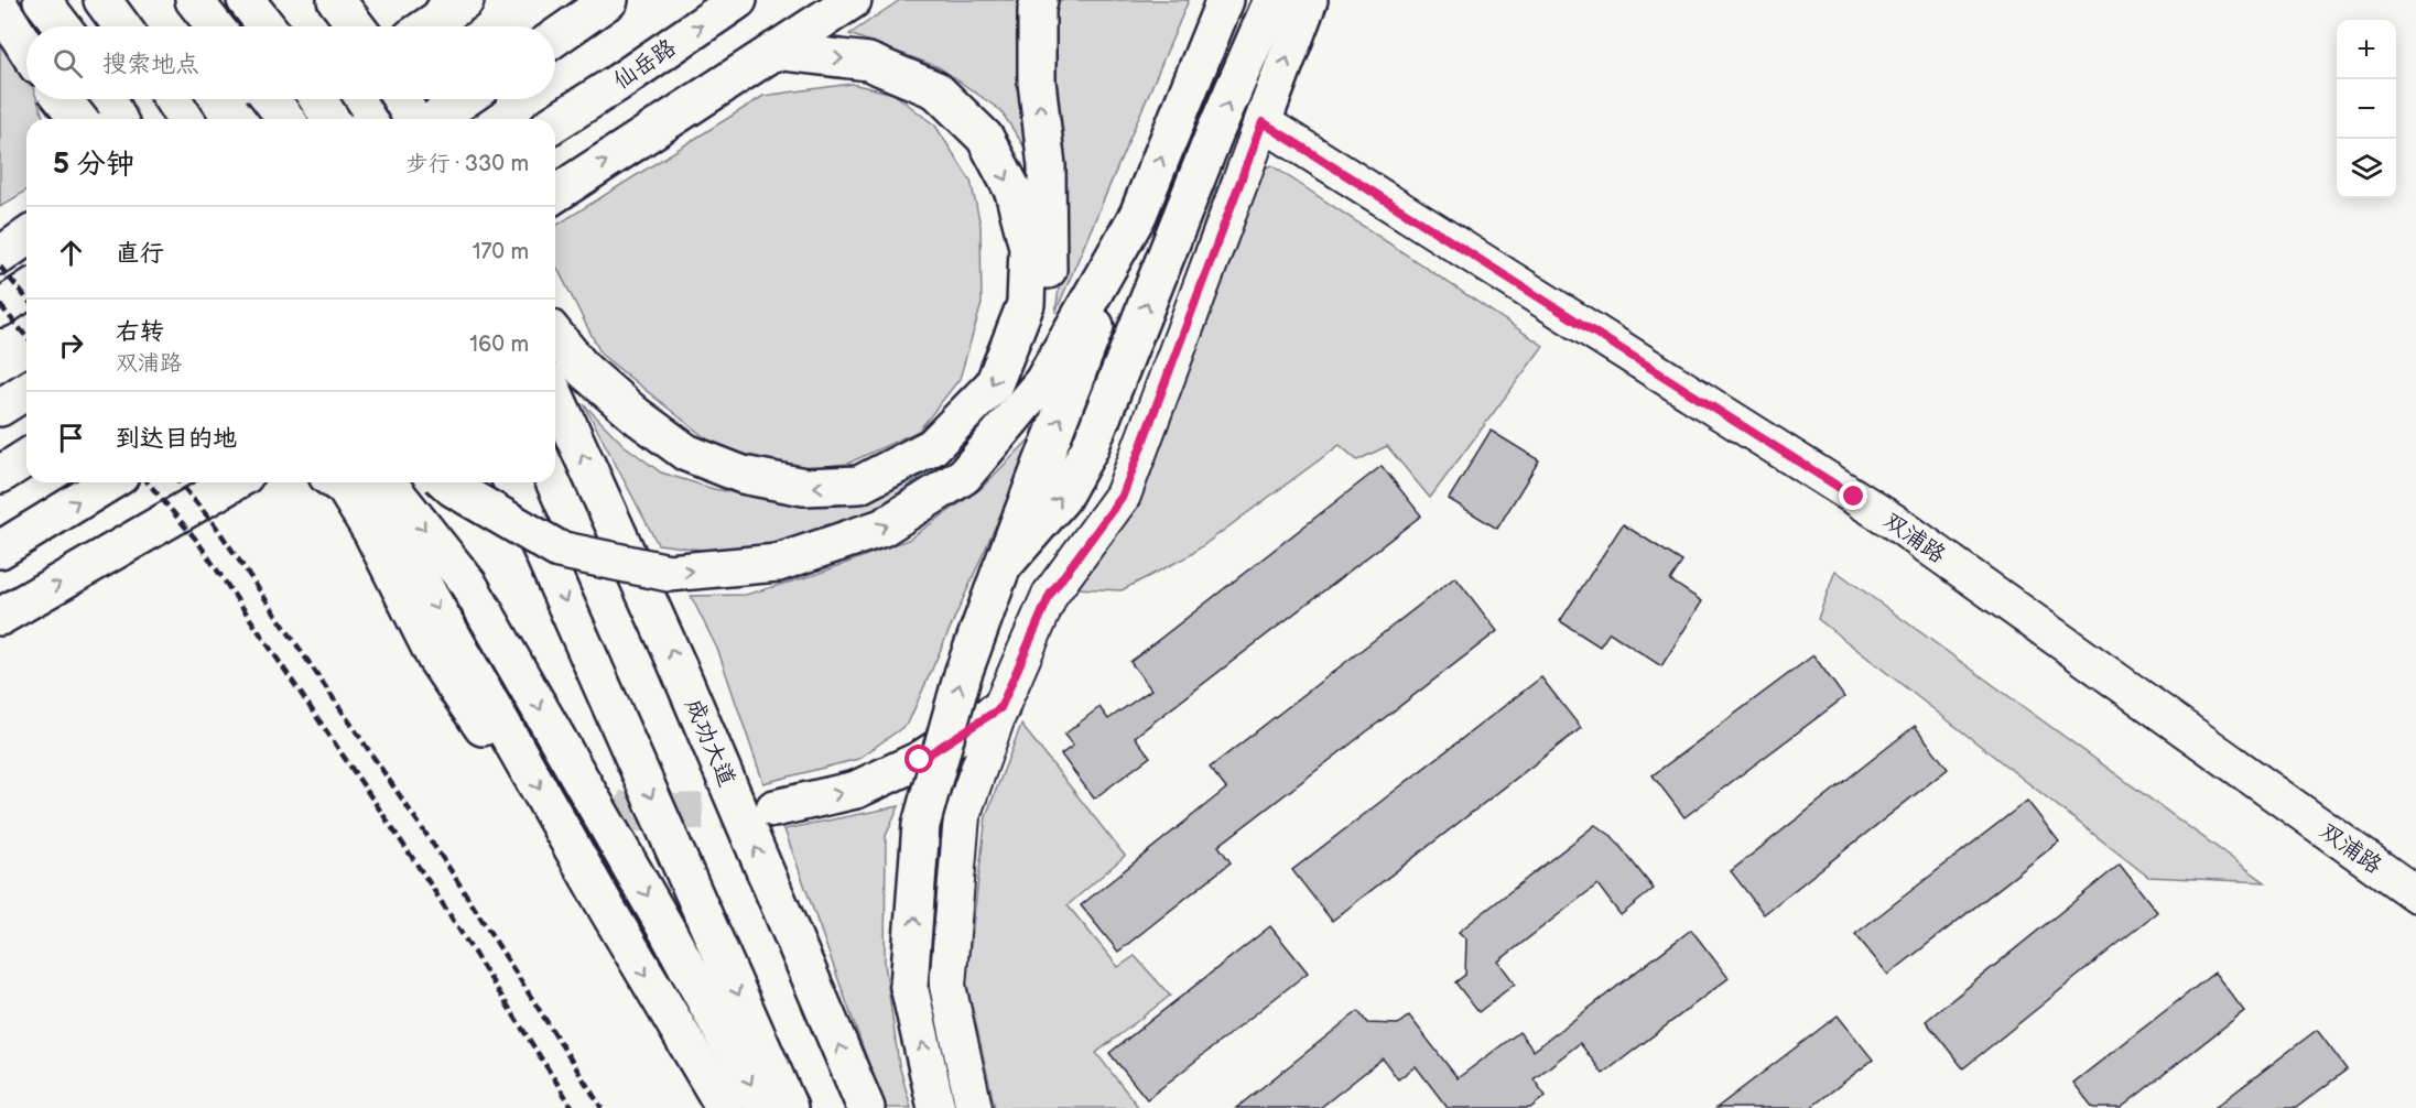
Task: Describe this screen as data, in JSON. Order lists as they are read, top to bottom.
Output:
{
  "streets": {
    "main road": ["仙岳路", "成功大道"],
    "street": ["双浦路"]
  },
  "page": {
    "map_buttons": ["+", "−"],
    "search": "搜索地点",
    "heading": ["5 分钟", "步行 · 330 m"],
    "list": [
      ["直行", "170 m"],
      ["右转", "双浦路", "160 m"],
      "到达目的地"
    ]
  }
}
